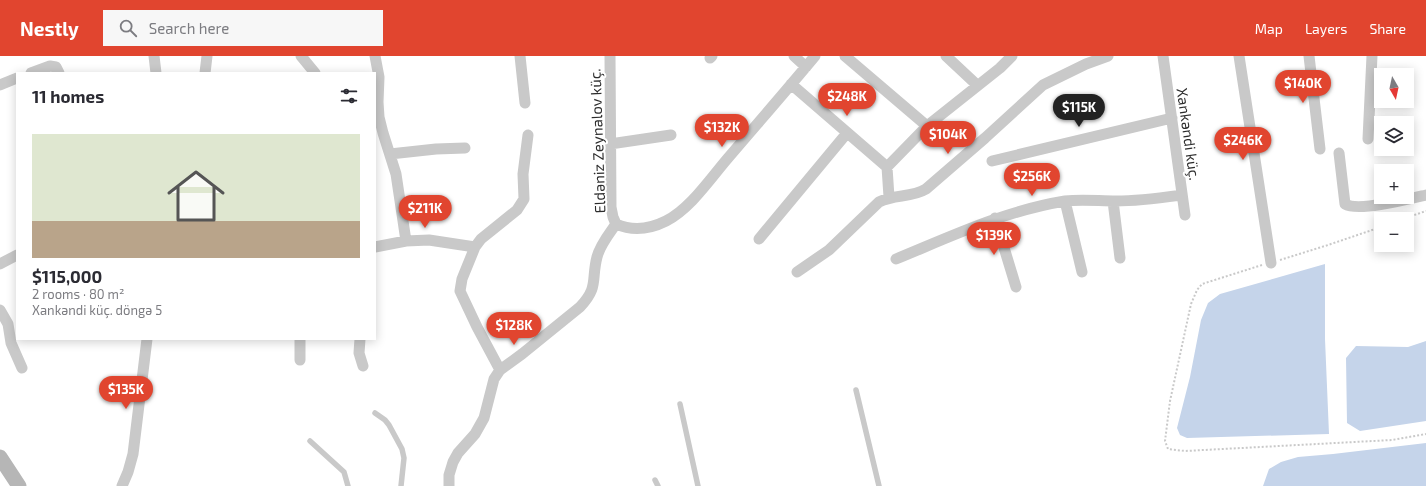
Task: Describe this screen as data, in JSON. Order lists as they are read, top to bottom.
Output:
{
  "streets": {
    "street": ["Xankəndi küç.", "Eldəniz Zeynalov küç."]
  },
  "north": "bottom",
  "page": {
    "header": "Nestly",
    "search": "Search here",
    "nav": ["Map", "Layers", "Share"],
    "map_buttons": ["+", "−"],
    "price": [
      "$140K",
      "$248K",
      "$115K",
      "$132K",
      "$104K",
      "$246K",
      "$256K",
      "$211K",
      "$139K",
      "$128K",
      "$135K"
    ],
    "heading": "11 homes",
    "list": [
      {
        "name": "$115,000",
        "note": "2 rooms · 80 m² · Xankəndi küç. döngə 5"
      }
    ]
  }
}
